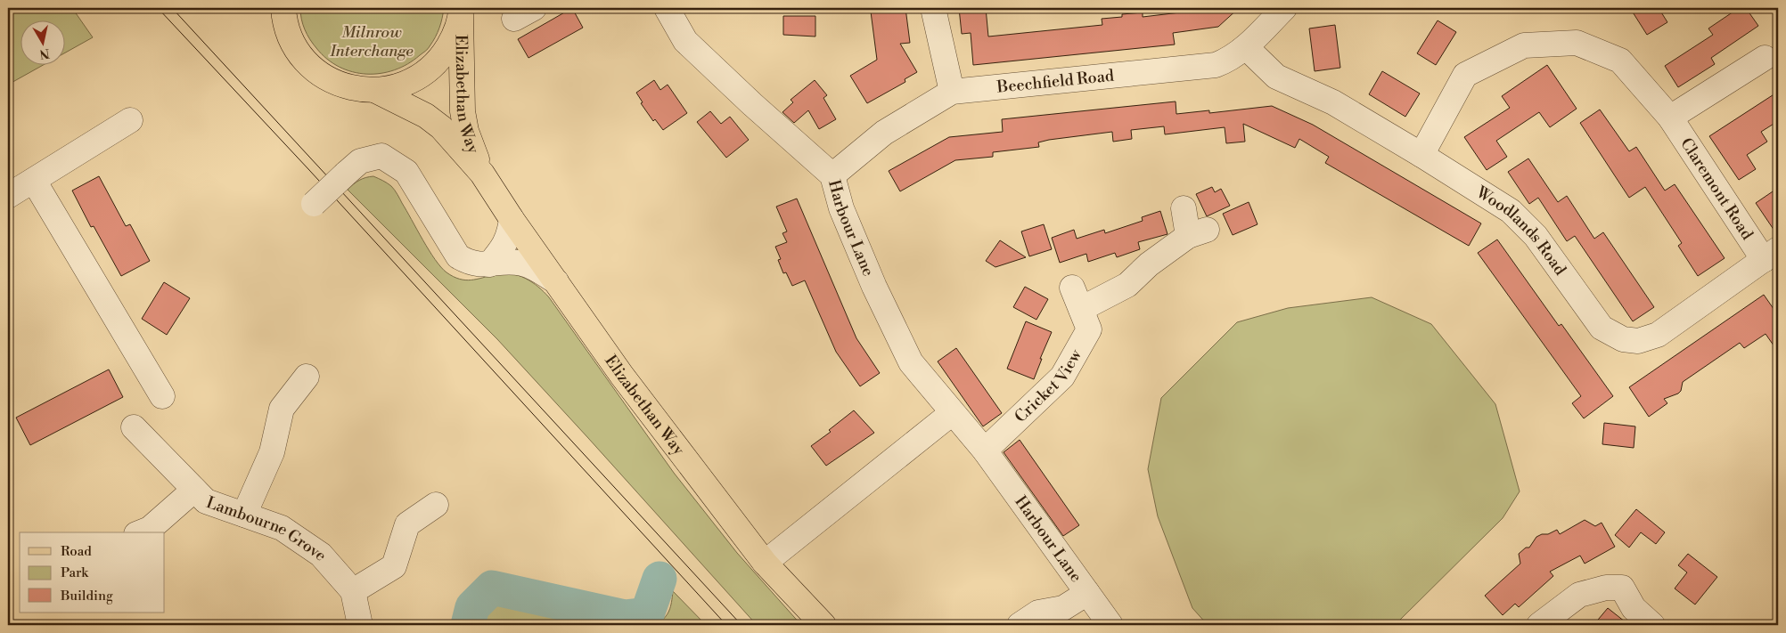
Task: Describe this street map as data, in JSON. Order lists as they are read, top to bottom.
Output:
{
  "streets": {
    "main road": ["Elizabethan Way"],
    "street": [
      "Beechfield Road",
      "Claremont Road",
      "Harbour Lane",
      "Woodlands Road",
      "Cricket View",
      "Lambourne Grove"
    ]
  },
  "crossings": [
    ["Beechfield Road", "Harbour Lane"],
    ["Beechfield Road", "Woodlands Road"],
    ["Claremont Road", "Woodlands Road"],
    ["Harbour Lane", "Cricket View"]
  ],
  "parks": ["Milnrow Interchange"],
  "legend": ["Road", "Park", "Building"],
  "north": "bottom"
}
